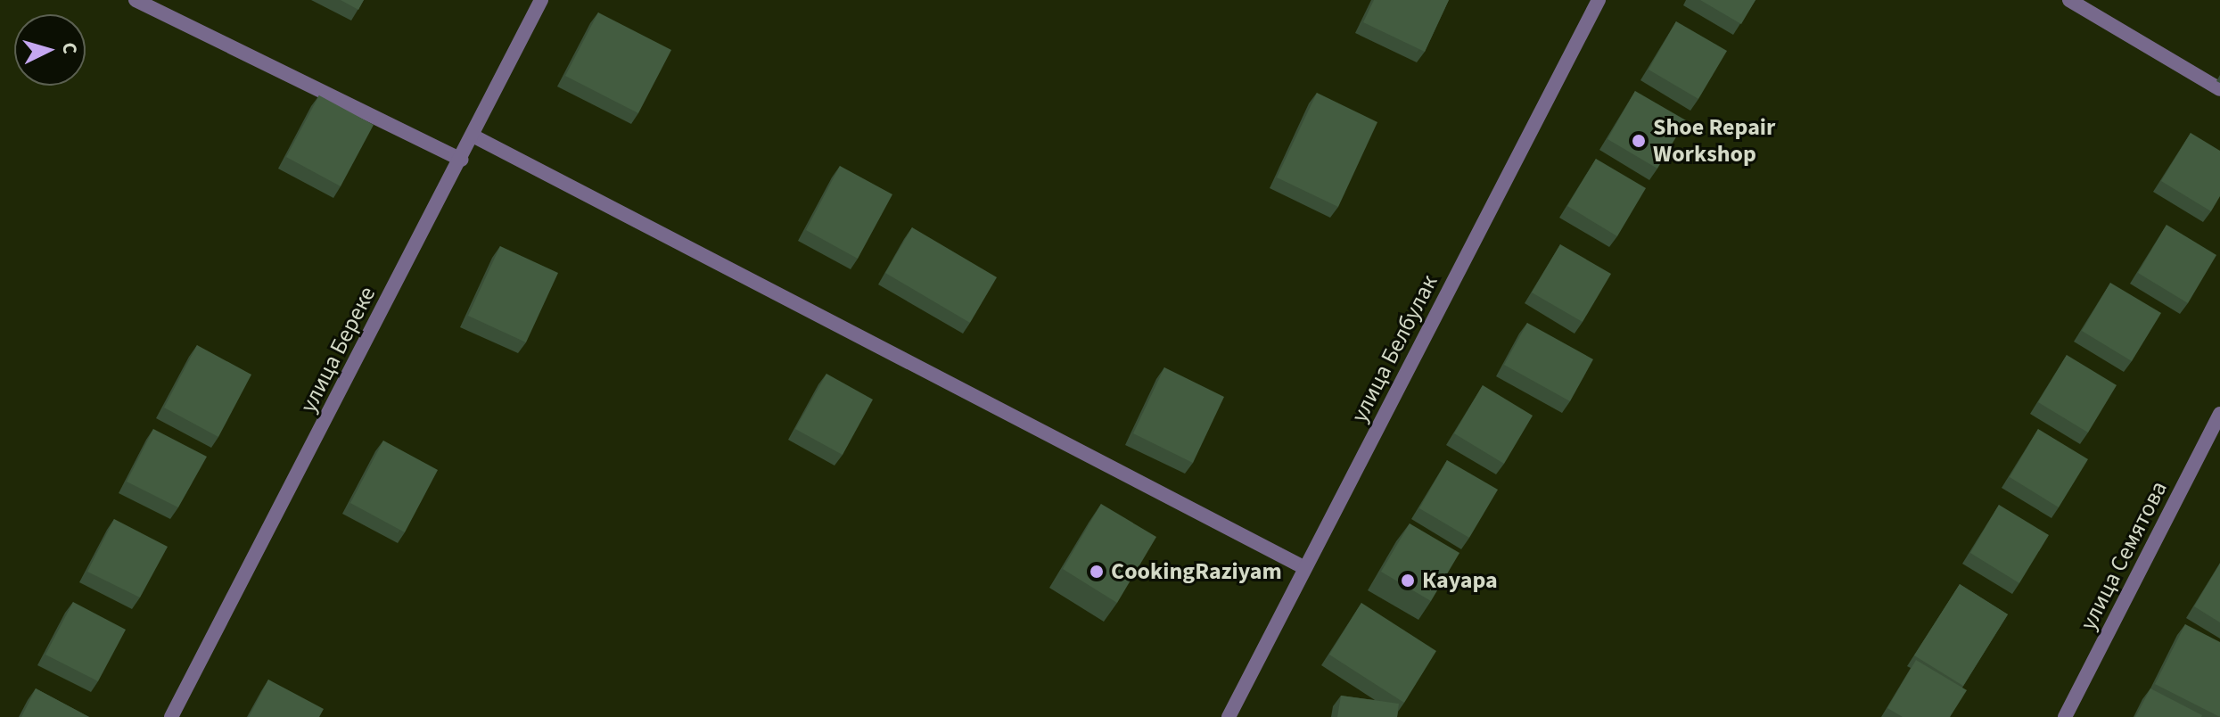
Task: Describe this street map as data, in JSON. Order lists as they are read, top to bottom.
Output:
{
  "streets": {
    "street": ["улица Белбулак", "улица Береке", "улица Семятова"]
  },
  "places": ["Shoe Repair Workshop", "CookingRaziyam", "Кауара"],
  "north": "right"
}
